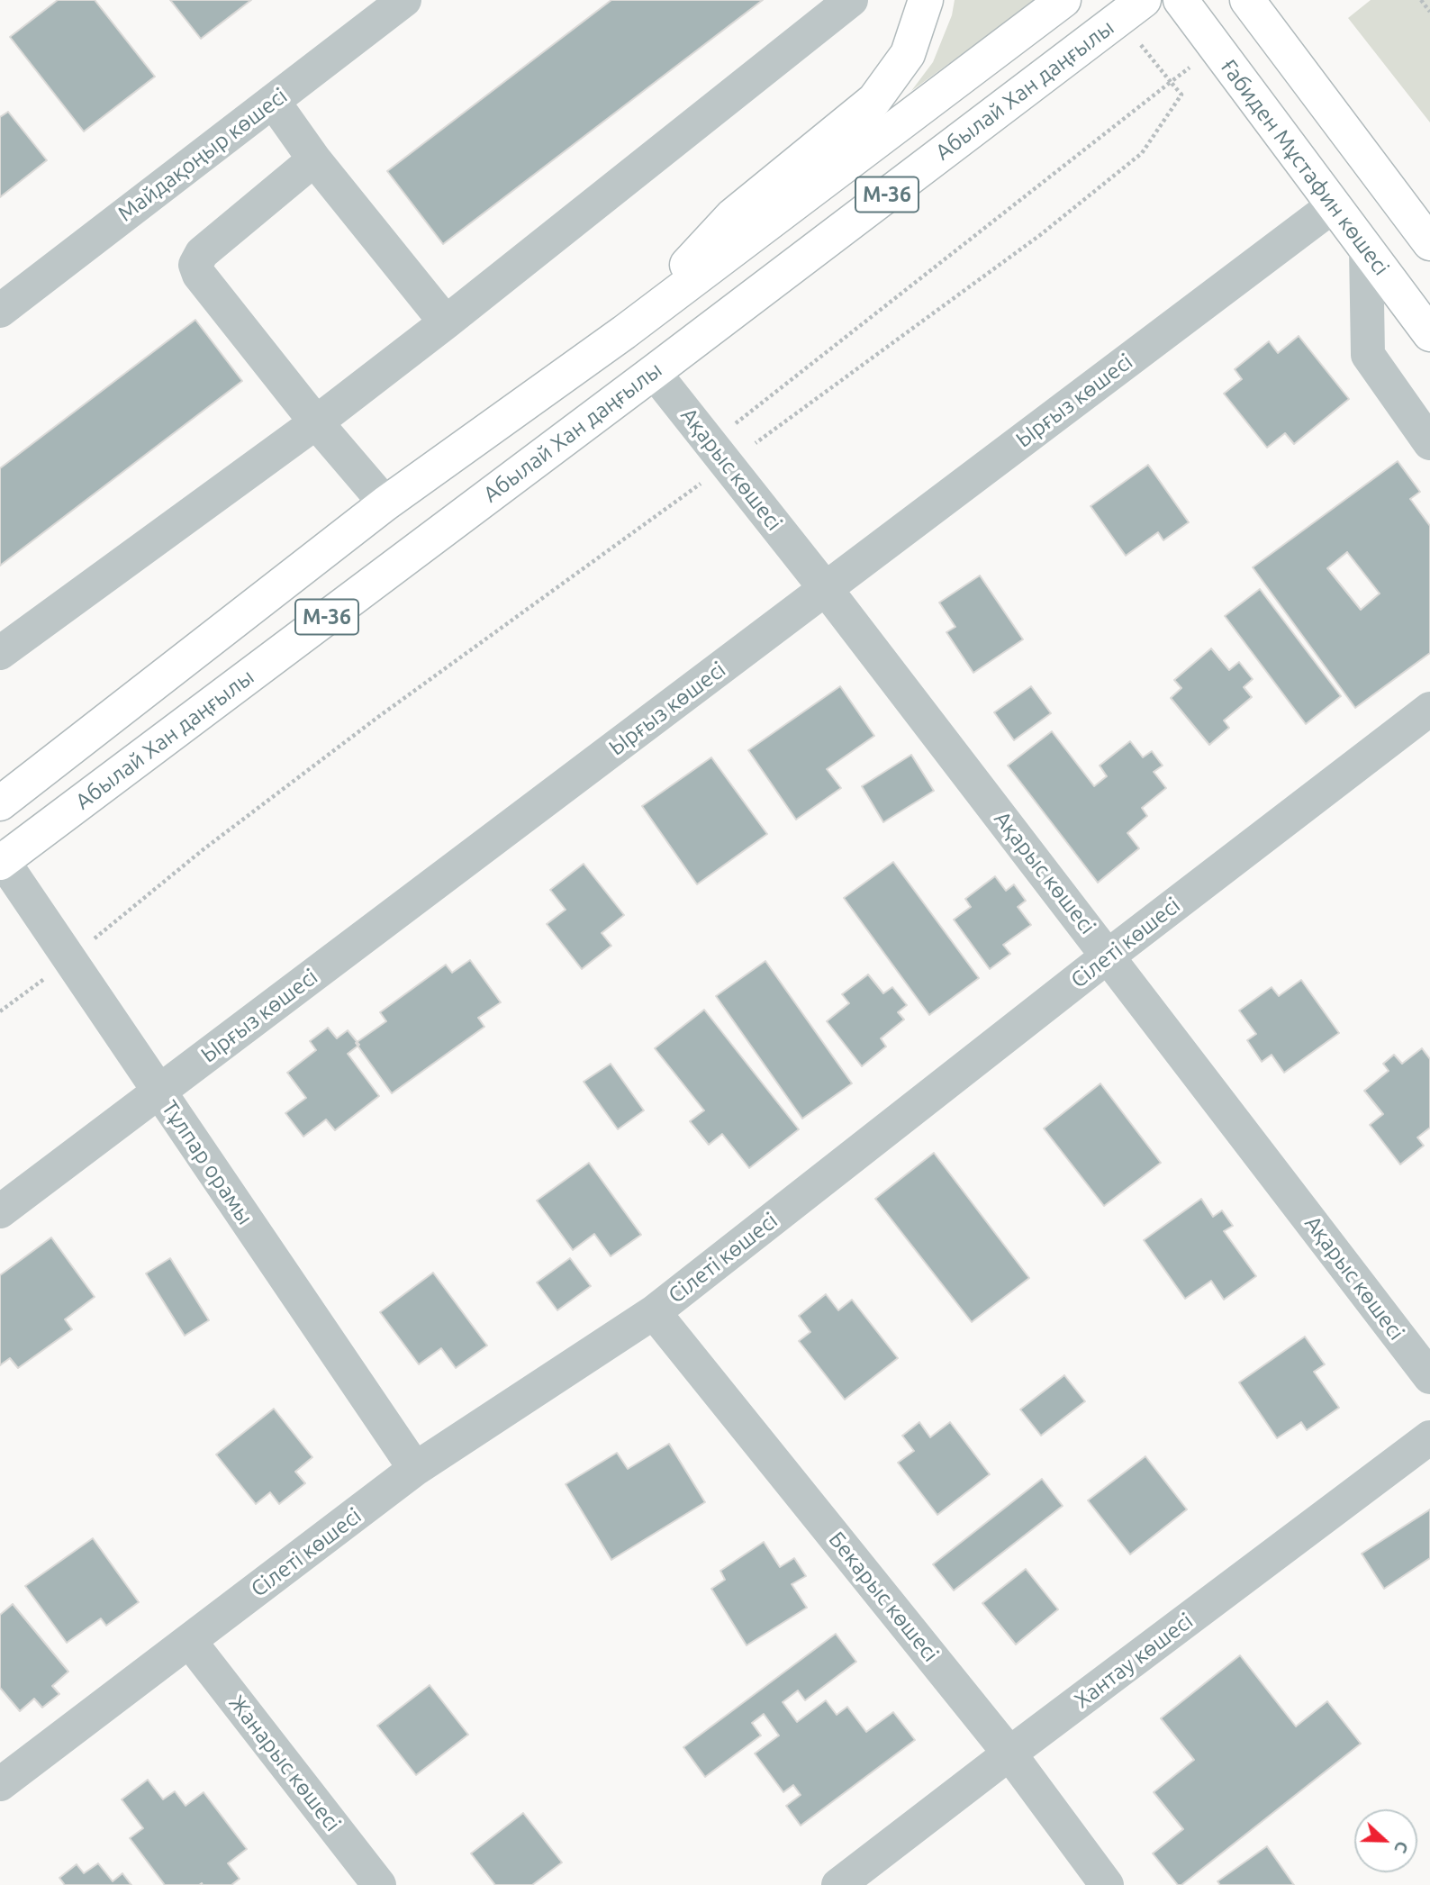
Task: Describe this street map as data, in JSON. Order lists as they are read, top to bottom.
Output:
{
  "streets": {
    "main road": ["Абылай Хан даңғылы", "Ғабиден Мұстафин көшесі", "M-36"],
    "street": [
      "Майдақоңыр көшесі",
      "Ырғыз көшесі",
      "Ақарыс көшесі",
      "Сілеті көшесі",
      "Тұлпар орамы",
      "Бекарыс көшесі",
      "Хантау көшесі",
      "Жанарыс көшесі"
    ]
  },
  "crossings": [
    ["Абылай Хан даңғылы", "Ақарыс көшесі"],
    ["Абылай Хан даңғылы", "Тұлпар орамы"],
    ["Ғабиден Мұстафин көшесі", "Ырғыз көшесі"],
    ["Ырғыз көшесі", "Ақарыс көшесі"],
    ["Ырғыз көшесі", "Тұлпар орамы"],
    ["Ақарыс көшесі", "Сілеті көшесі"],
    ["Сілеті көшесі", "Тұлпар орамы"],
    ["Сілеті көшесі", "Бекарыс көшесі"],
    ["Сілеті көшесі", "Жанарыс көшесі"],
    ["Бекарыс көшесі", "Хантау көшесі"]
  ],
  "north": "right"
}
